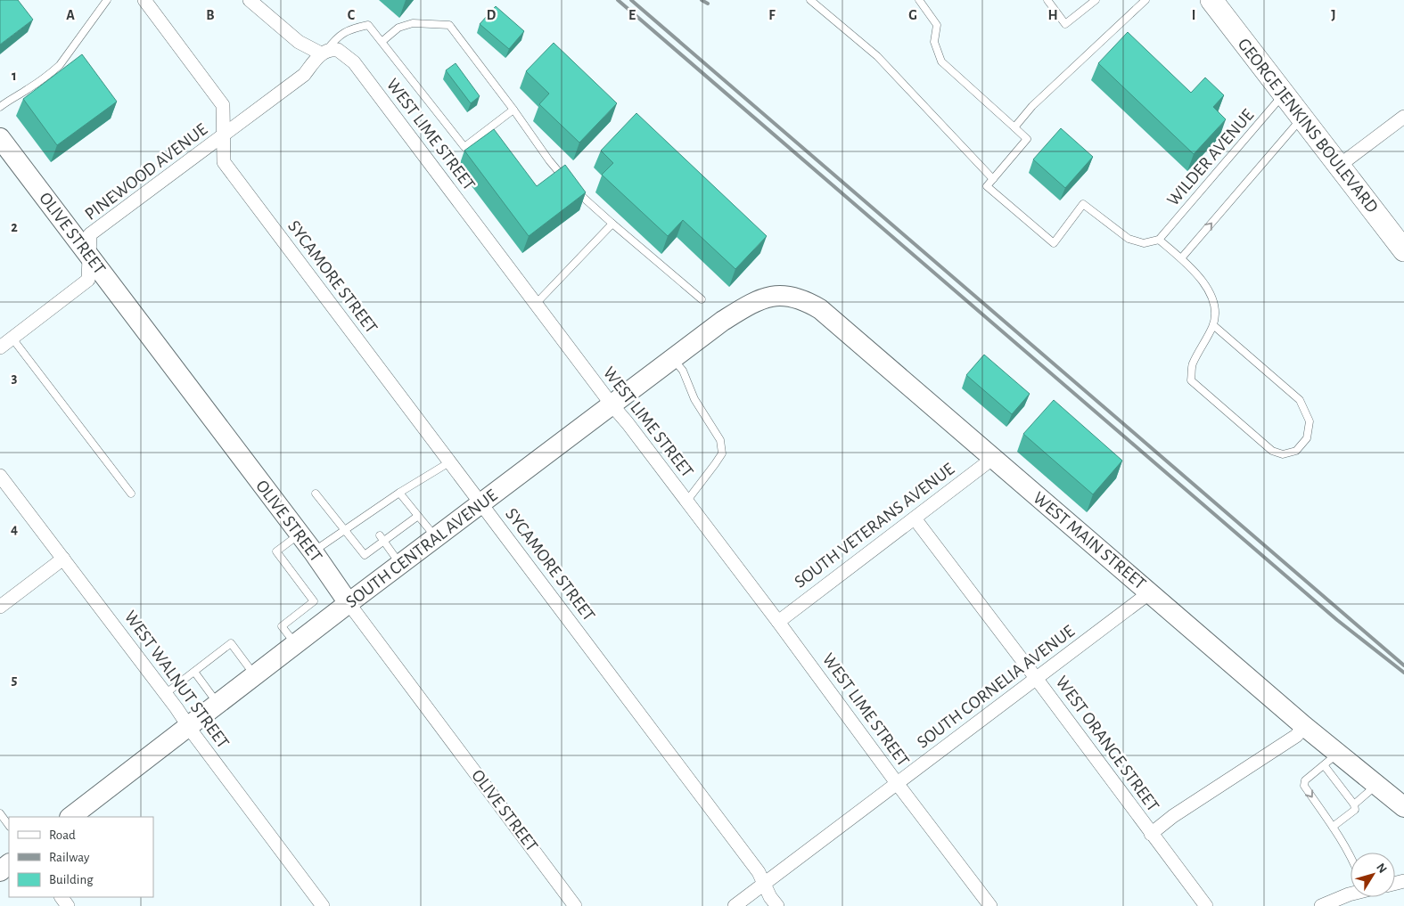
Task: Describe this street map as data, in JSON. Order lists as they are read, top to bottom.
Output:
{
  "streets": {
    "main road": [
      "GEORGE JENKINS BOULEVARD",
      "OLIVE STREET",
      "WEST MAIN STREET",
      "SOUTH CENTRAL AVENUE"
    ],
    "street": [
      "WEST LIME STREET",
      "PINEWOOD AVENUE",
      "SYCAMORE STREET",
      "SOUTH VETERANS AVENUE",
      "WEST WALNUT STREET",
      "SOUTH CORNELIA AVENUE",
      "WEST ORANGE STREET"
    ],
    "lane": ["WILDER AVENUE"]
  },
  "crossings": [
    ["GEORGE JENKINS BOULEVARD", "WILDER AVENUE"],
    ["WEST LIME STREET", "PINEWOOD AVENUE"],
    ["WEST LIME STREET", "SOUTH VETERANS AVENUE"],
    ["WEST LIME STREET", "SOUTH CENTRAL AVENUE"],
    ["WEST LIME STREET", "SOUTH CORNELIA AVENUE"],
    ["PINEWOOD AVENUE", "OLIVE STREET"],
    ["PINEWOOD AVENUE", "SYCAMORE STREET"],
    ["OLIVE STREET", "SOUTH CENTRAL AVENUE"],
    ["SYCAMORE STREET", "SOUTH CENTRAL AVENUE"],
    ["SYCAMORE STREET", "SOUTH CORNELIA AVENUE"],
    ["SOUTH VETERANS AVENUE", "WEST MAIN STREET"],
    ["SOUTH VETERANS AVENUE", "WEST ORANGE STREET"],
    ["WEST MAIN STREET", "SOUTH CENTRAL AVENUE"],
    ["WEST MAIN STREET", "SOUTH CORNELIA AVENUE"],
    ["SOUTH CENTRAL AVENUE", "WEST WALNUT STREET"],
    ["SOUTH CORNELIA AVENUE", "WEST ORANGE STREET"]
  ],
  "legend": ["Road", "Railway", "Building"],
  "north": "top right",
  "grid": {
    "columns": [
      "A",
      "B",
      "C",
      "D",
      "E",
      "F",
      "G",
      "H",
      "I",
      "J"
    ],
    "rows": [
      "1",
      "2",
      "3",
      "4",
      "5"
    ]
  }
}
